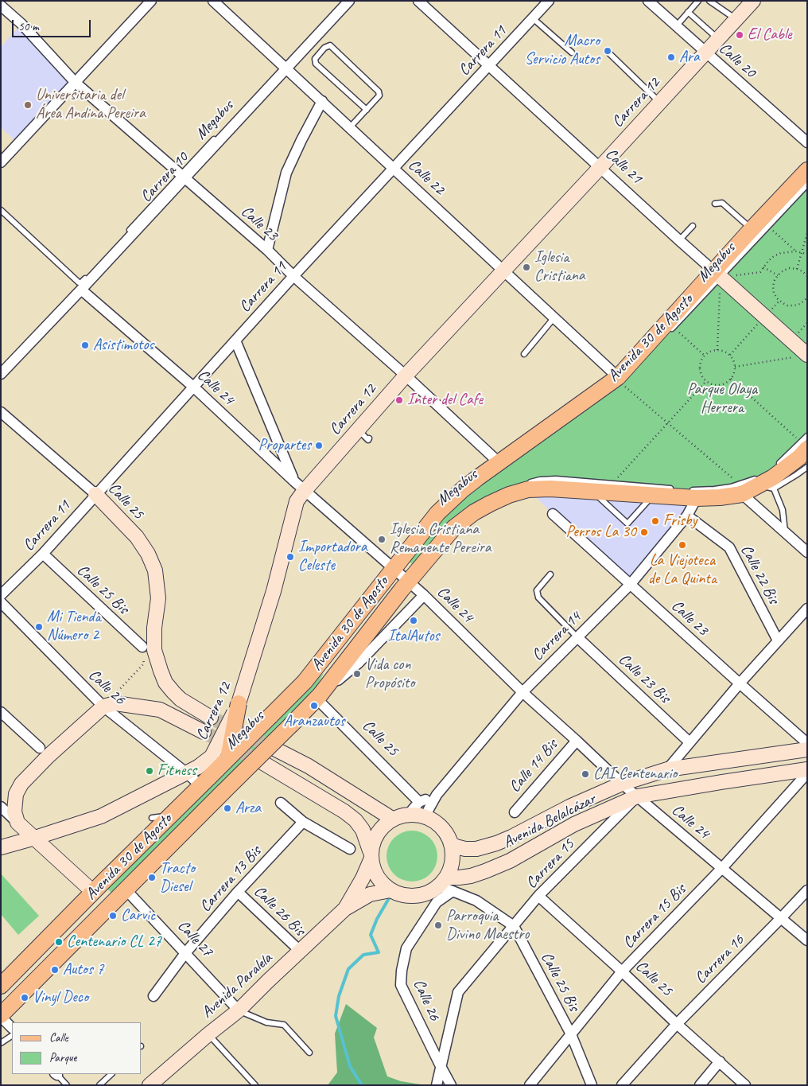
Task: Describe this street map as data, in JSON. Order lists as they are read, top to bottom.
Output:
{
  "streets": {
    "main road": [
      "Carrera 12",
      "Calle 21",
      "Avenida 30 de Agosto",
      "Calle 25",
      "Avenida Belalcázar",
      "Avenida Paralela"
    ],
    "street": [
      "Carrera 11",
      "Calle 20",
      "Carrera 10",
      "Calle 22",
      "Calle 23",
      "Calle 24",
      "Calle 22 Bis",
      "Calle 25 Bis",
      "Carrera 14",
      "Calle 23 Bis",
      "Calle 26",
      "Calle 14 Bis",
      "Carrera 15",
      "Carrera 13 Bis",
      "Calle 26 Bis",
      "Carrera 15 Bis",
      "Calle 27",
      "Carrera 16"
    ],
    "lane": ["Megabus"]
  },
  "crossings": [
    ["Carrera 11", "Calle 21"],
    ["Carrera 11", "Calle 22"],
    ["Carrera 11", "Calle 23"],
    ["Carrera 11", "Calle 24"],
    ["Carrera 11", "Calle 25"],
    ["Carrera 11", "Calle 25 Bis"],
    ["Calle 20", "Carrera 12"],
    ["Carrera 12", "Calle 21"],
    ["Carrera 12", "Calle 22"],
    ["Carrera 12", "Calle 23"],
    ["Carrera 12", "Avenida 30 de Agosto"],
    ["Carrera 12", "Calle 24"],
    ["Carrera 12", "Calle 26"],
    ["Megabus", "Calle 21"],
    ["Megabus", "Avenida 30 de Agosto"],
    ["Megabus", "Calle 24"],
    ["Calle 21", "Avenida 30 de Agosto"],
    ["Carrera 10", "Calle 22"],
    ["Carrera 10", "Calle 23"],
    ["Carrera 10", "Calle 24"],
    ["Calle 22", "Avenida 30 de Agosto"],
    ["Calle 23", "Avenida 30 de Agosto"],
    ["Calle 23", "Carrera 14"],
    ["Avenida 30 de Agosto", "Calle 24"],
    ["Avenida 30 de Agosto", "Calle 25"],
    ["Avenida 30 de Agosto", "Carrera 14"],
    ["Avenida 30 de Agosto", "Calle 26"],
    ["Avenida 30 de Agosto", "Calle 27"],
    ["Calle 24", "Carrera 14"],
    ["Calle 24", "Calle 14 Bis"],
    ["Calle 24", "Avenida Belalcázar"],
    ["Calle 24", "Carrera 15"],
    ["Calle 24", "Carrera 15 Bis"],
    ["Calle 24", "Carrera 16"],
    ["Calle 25", "Calle 25 Bis"],
    ["Calle 25", "Carrera 14"],
    ["Calle 25", "Carrera 15"],
    ["Calle 25", "Carrera 15 Bis"],
    ["Calle 25", "Carrera 16"],
    ["Calle 22 Bis", "Carrera 14"],
    ["Calle 25 Bis", "Carrera 14"],
    ["Calle 25 Bis", "Calle 26"],
    ["Calle 25 Bis", "Avenida Belalcázar"],
    ["Calle 25 Bis", "Carrera 15"],
    ["Calle 25 Bis", "Carrera 15 Bis"],
    ["Calle 25 Bis", "Avenida Paralela"],
    ["Carrera 14", "Calle 23 Bis"],
    ["Carrera 14", "Calle 26"],
    ["Carrera 14", "Avenida Belalcázar"],
    ["Carrera 14", "Avenida Paralela"],
    ["Calle 26", "Avenida Belalcázar"],
    ["Calle 26", "Carrera 15"],
    ["Calle 26", "Avenida Paralela"],
    ["Avenida Belalcázar", "Carrera 15"],
    ["Avenida Belalcázar", "Avenida Paralela"],
    ["Carrera 13 Bis", "Calle 26 Bis"],
    ["Carrera 13 Bis", "Calle 27"],
    ["Calle 26 Bis", "Avenida Paralela"],
    ["Calle 27", "Avenida Paralela"]
  ],
  "parks": ["Parque Olaya Herrera"],
  "places": [
    "El Cable",
    "Macro Servicio Autos",
    "Ara",
    "Universitaria del Área Andina Pereira",
    "Iglesia Cristiana",
    "Asistimotos",
    "Inter del Cafe",
    "Propartes",
    "Frisby",
    "Perros La 30",
    "Iglesia Cristiana Remanente Pereira",
    "La Viejoteca de La Quinta",
    "Importadora Celeste",
    "ItalAutos",
    "Mi Tienda Número 2",
    "Vida con Propósito",
    "Aranzautos",
    "Fitness",
    "CAI Centenario",
    "Arza",
    "Tracto Diesel",
    "Carvic",
    "Parroquia Divino Maestro",
    "Centenario CL 27",
    "Autos 7",
    "Vinyl Deco"
  ],
  "legend": ["Calle", "Parque"],
  "scale_bar": "50 m"
}
